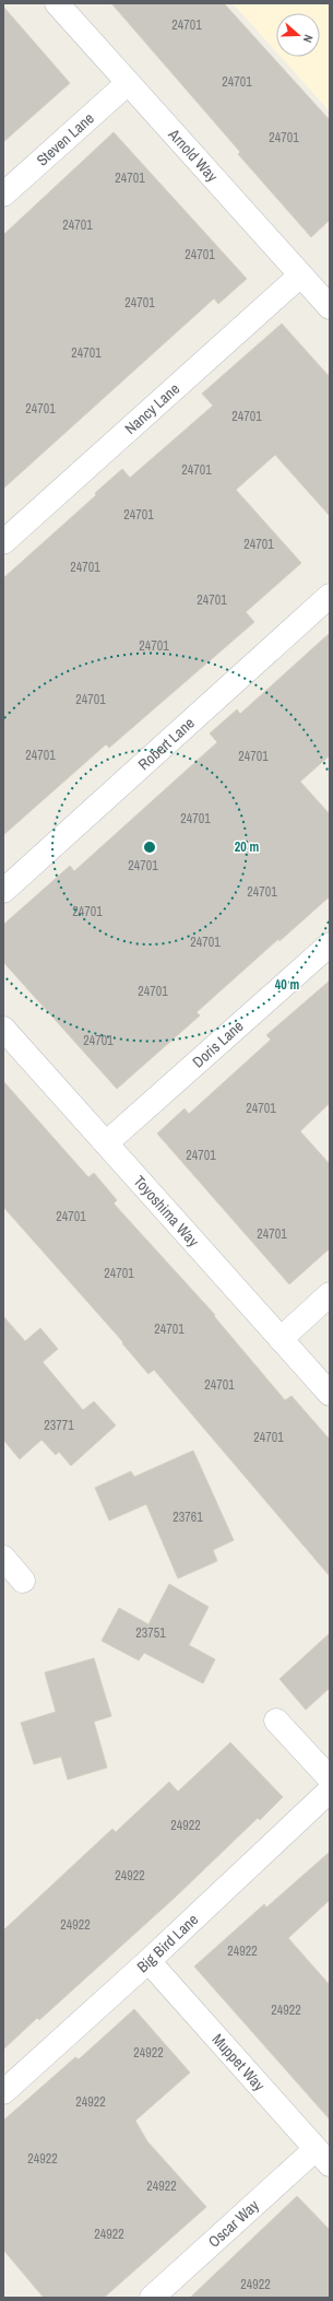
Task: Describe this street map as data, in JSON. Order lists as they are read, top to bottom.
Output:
{
  "streets": {
    "street": [
      "Steven Lane",
      "Arnold Way",
      "Nancy Lane",
      "Robert Lane",
      "Doris Lane",
      "Toyoshima Way",
      "Big Bird Lane",
      "Muppet Way",
      "Oscar Way"
    ]
  },
  "crossings": [
    ["Steven Lane", "Arnold Way"],
    ["Arnold Way", "Nancy Lane"],
    ["Doris Lane", "Toyoshima Way"],
    ["Big Bird Lane", "Muppet Way"],
    ["Muppet Way", "Oscar Way"]
  ],
  "house_numbers": [
    "24701",
    "24701",
    "24701",
    "24701",
    "24701",
    "24701",
    "24701",
    "24701",
    "24701",
    "24701",
    "24701",
    "24701",
    "24701",
    "24701",
    "24701",
    "24701",
    "24701",
    "24701",
    "24701",
    "24701",
    "24701",
    "24701",
    "24701",
    "24701",
    "24701",
    "24701",
    "24701",
    "24701",
    "24701",
    "24701",
    "24701",
    "24701",
    "24701",
    "23771",
    "24701",
    "23761",
    "23751",
    "24922",
    "24922",
    "24922",
    "24922",
    "24922",
    "24922",
    "24922",
    "24922",
    "24922",
    "24922",
    "24922"
  ],
  "north": "right",
  "rings": ["20 m", "40 m"]
}
